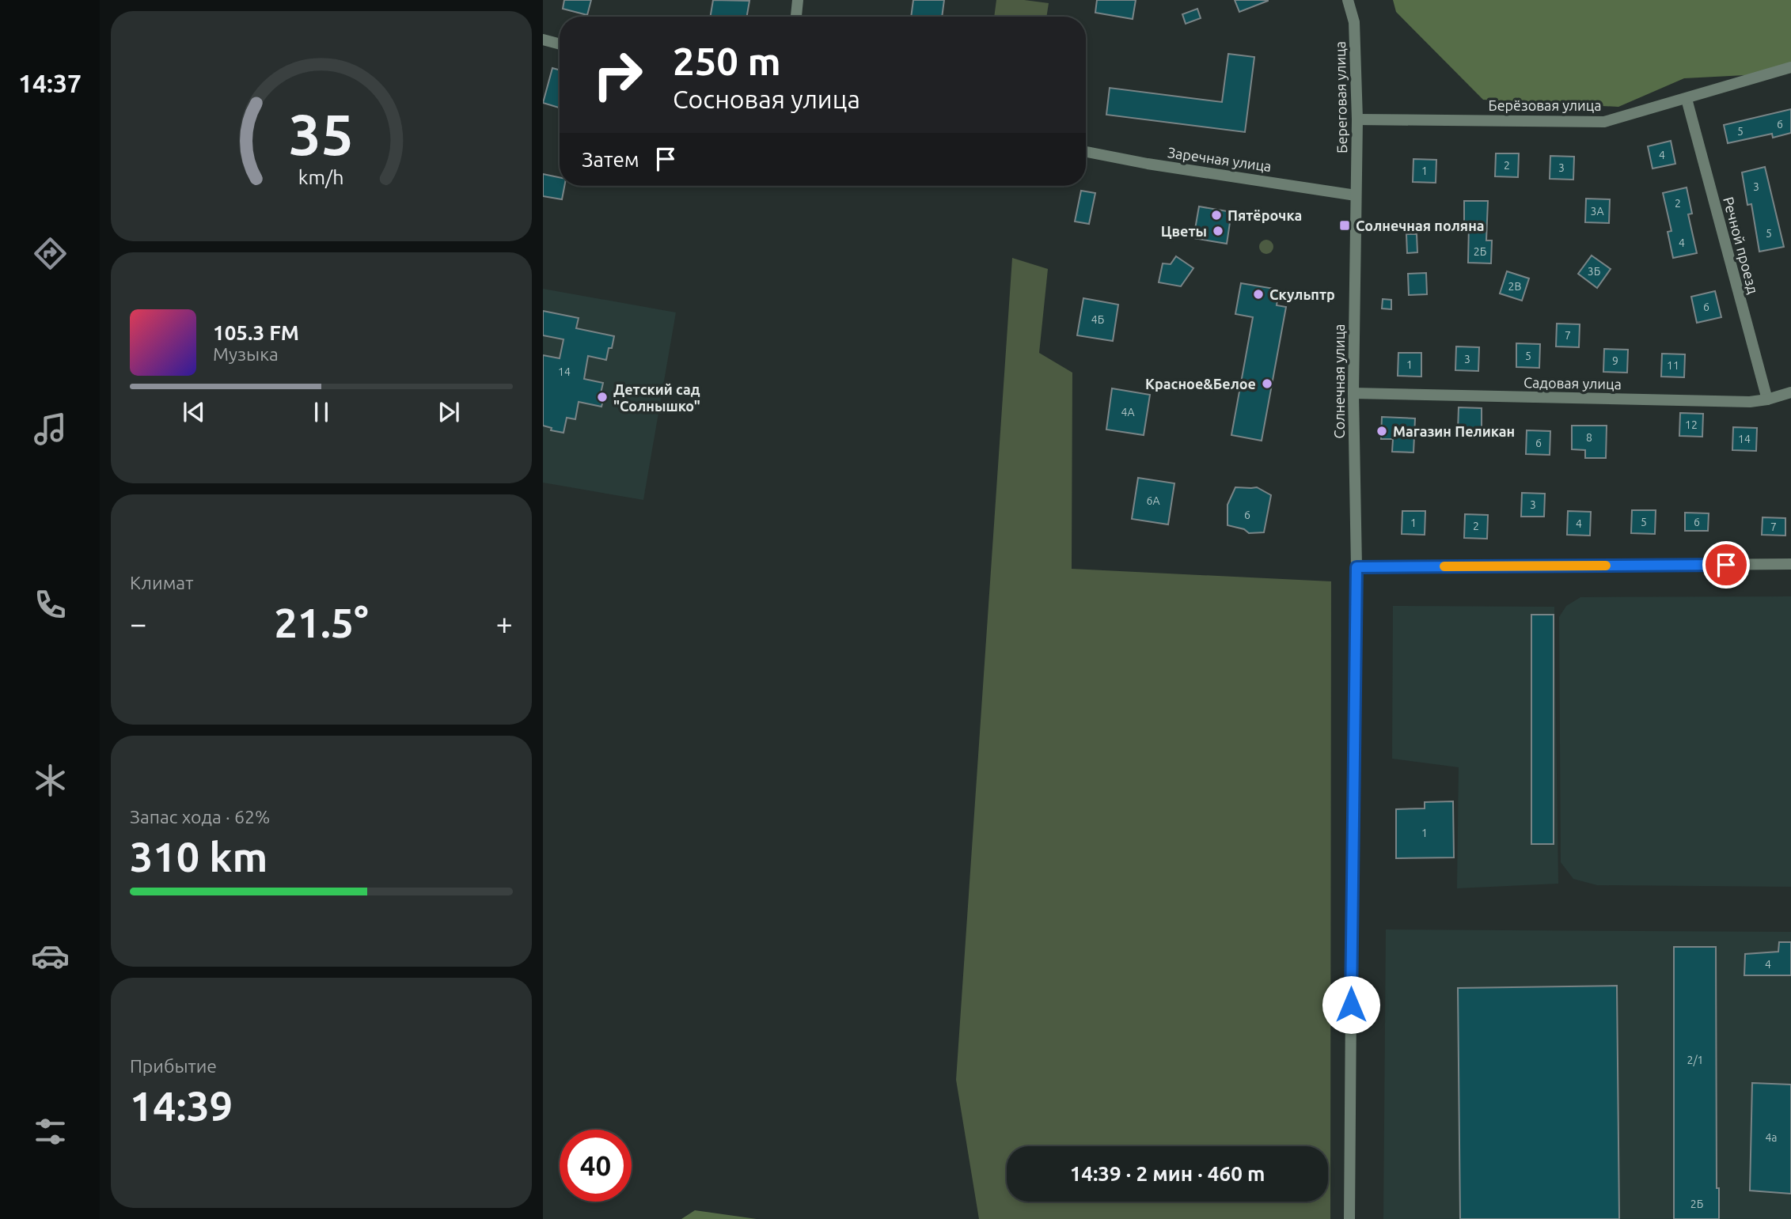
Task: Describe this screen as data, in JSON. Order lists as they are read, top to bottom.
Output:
{
  "streets": {
    "street": [
      "Береговая улица",
      "Берёзовая улица",
      "Заречная улица",
      "Речной проезд",
      "Солнечная улица",
      "Садовая улица"
    ]
  },
  "crossings": [
    ["Береговая улица", "Берёзовая улица"],
    ["Береговая улица", "Заречная улица"],
    ["Береговая улица", "Солнечная улица"],
    ["Берёзовая улица", "Речной проезд"],
    ["Заречная улица", "Солнечная улица"],
    ["Речной проезд", "Садовая улица"],
    ["Солнечная улица", "Садовая улица"]
  ],
  "places": {
    "other": [
      "Пятёрочка",
      "Цветы",
      "Скульптр",
      "Красное&Белое",
      "Детский сад \"Солнышко\"",
      "Магазин Пеликан"
    ],
    "transit": ["Солнечная поляна"]
  },
  "house_numbers": [
    "6",
    "5",
    "4",
    "2",
    "3",
    "1",
    "3",
    "2",
    "3А",
    "5",
    "4",
    "2Б",
    "3Б",
    "2В",
    "6",
    "4Б",
    "7",
    "5",
    "3",
    "9",
    "1",
    "11",
    "14",
    "4А",
    "12",
    "8",
    "14",
    "6",
    "6A",
    "3",
    "6",
    "5",
    "6",
    "1",
    "4",
    "2",
    "7",
    "1",
    "4",
    "2/1",
    "4а",
    "2Б"
  ],
  "page": {
    "tabs": "14:37",
    "turn": ["250 m", "Сосновая улица"],
    "then": "Затем",
    "song": ["105.3 FM", "Музыка"],
    "tile": [
      "Климат",
      ["Запас хода · 62%", "310 km"],
      ["Прибытие", "14:39"]
    ],
    "heat": ["−", "21.5°", "+"],
    "limit": "40",
    "trip": "14:39 · 2 мин · 460 m",
    "gauge": ["35", "km/h"]
  }
}
